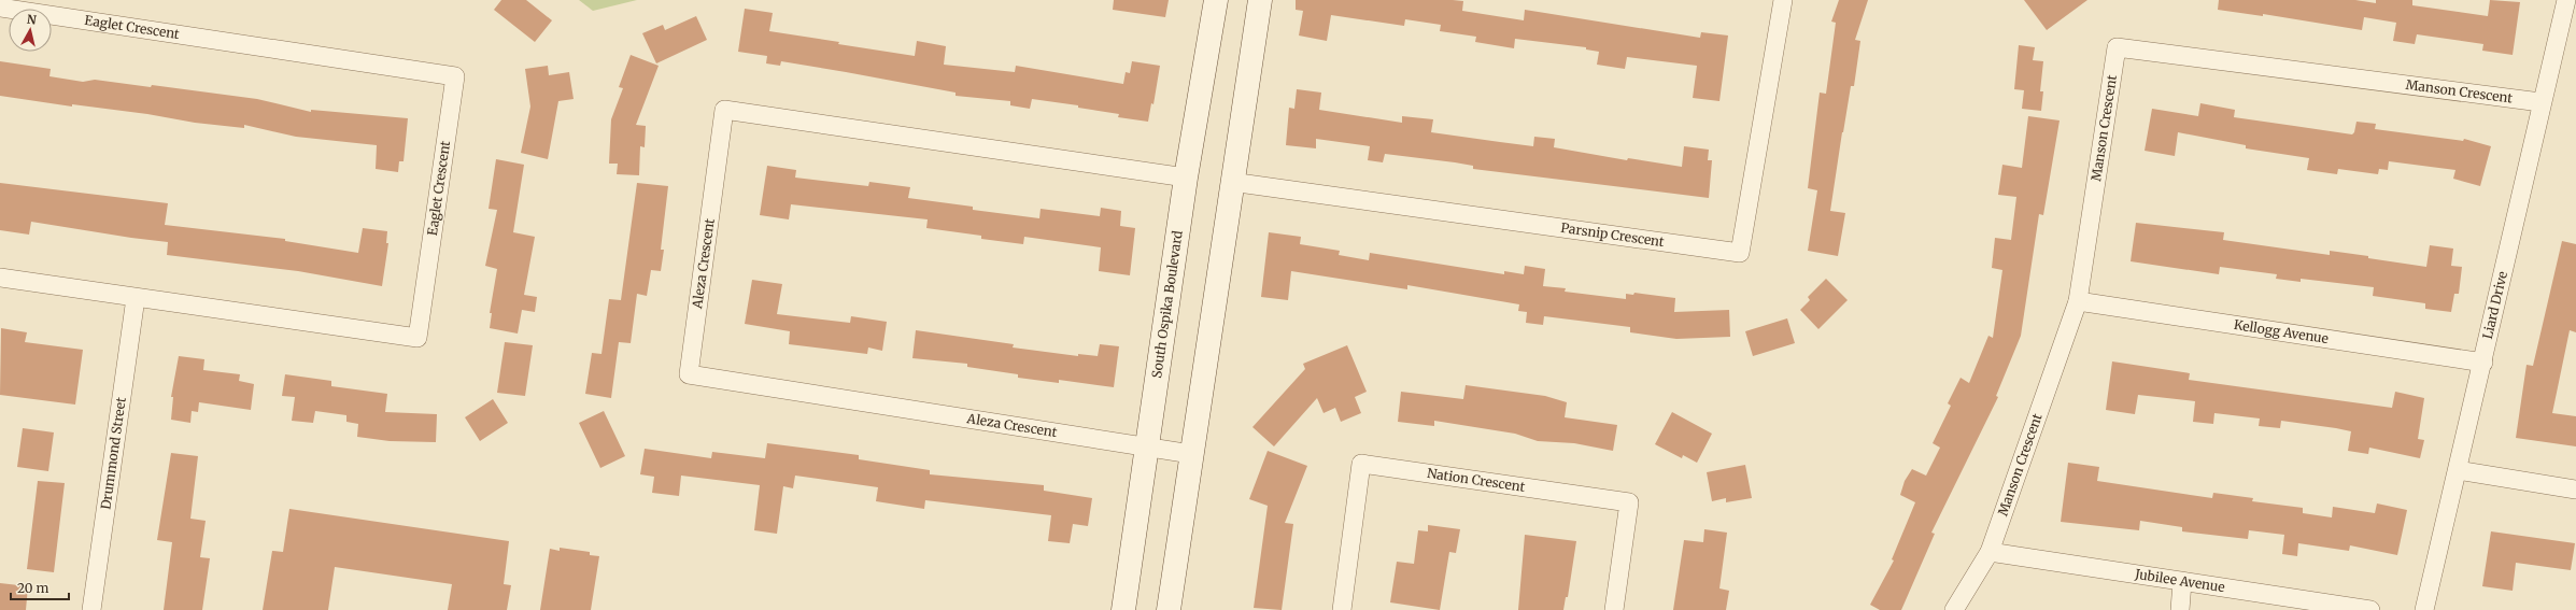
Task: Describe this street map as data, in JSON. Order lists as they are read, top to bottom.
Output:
{
  "streets": {
    "main road": ["South Ospika Boulevard"],
    "street": [
      "Eaglet Crescent",
      "Manson Crescent",
      "Parsnip Crescent",
      "Aleza Crescent",
      "Liard Drive",
      "Kellogg Avenue",
      "Drummond Street",
      "Nation Crescent",
      "Jubilee Avenue"
    ]
  },
  "crossings": [
    ["Eaglet Crescent", "Drummond Street"],
    ["Manson Crescent", "Liard Drive"],
    ["Manson Crescent", "Kellogg Avenue"],
    ["Manson Crescent", "Jubilee Avenue"],
    ["Aleza Crescent", "South Ospika Boulevard"],
    ["Liard Drive", "Kellogg Avenue"]
  ],
  "scale_bar": "20 m",
  "north": "top"
}
